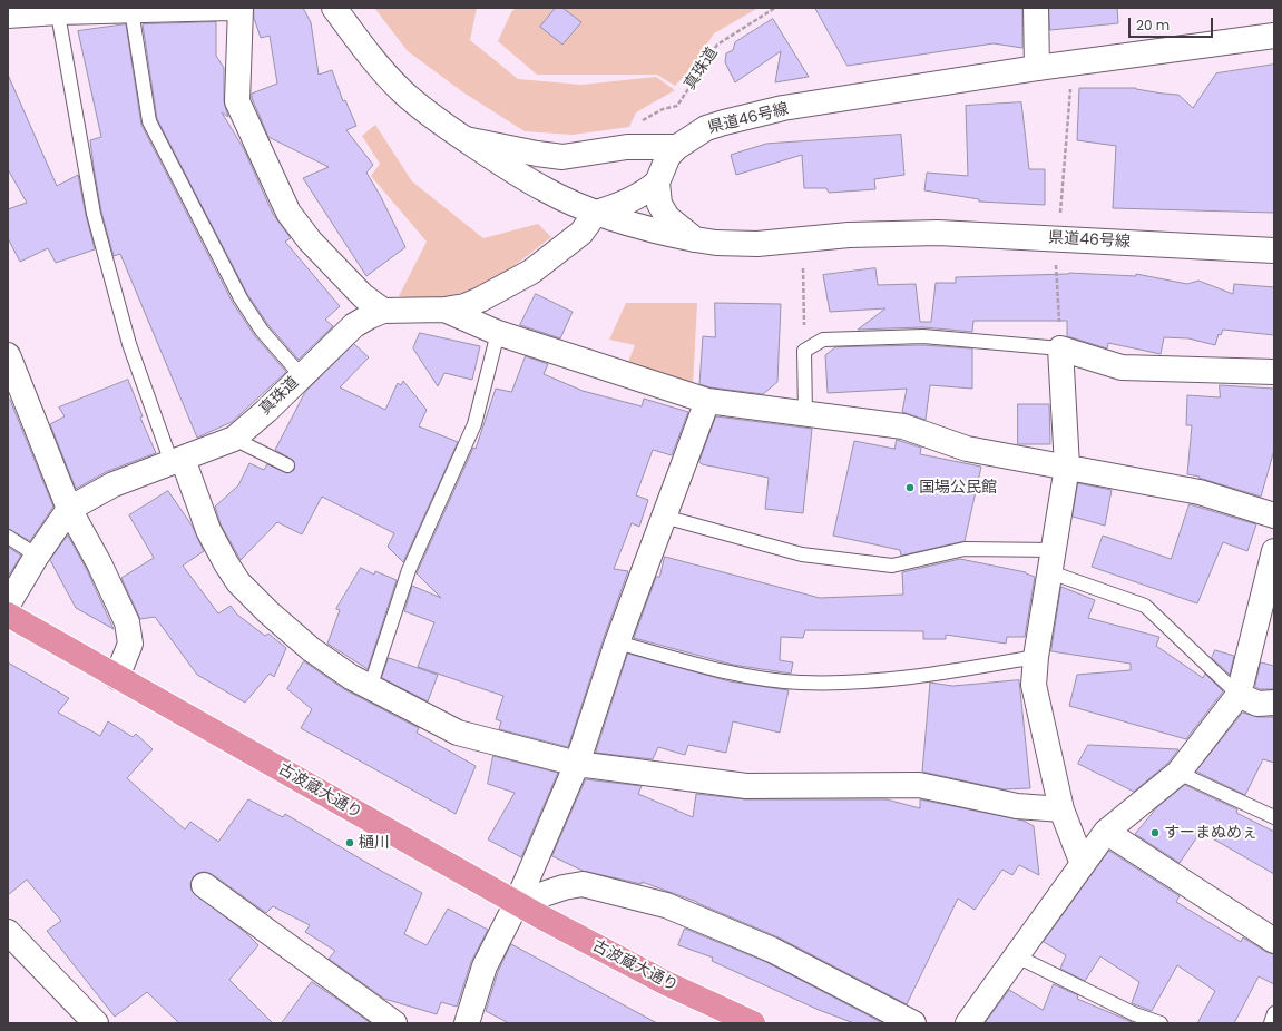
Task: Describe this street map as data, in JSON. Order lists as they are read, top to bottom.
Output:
{
  "streets": {
    "highway": ["古波蔵大通り"],
    "street": ["真珠道", "県道46号線"]
  },
  "places": ["国場公民館", "すーまぬめぇ", "樋川"],
  "scale_bar": "20 m"
}
